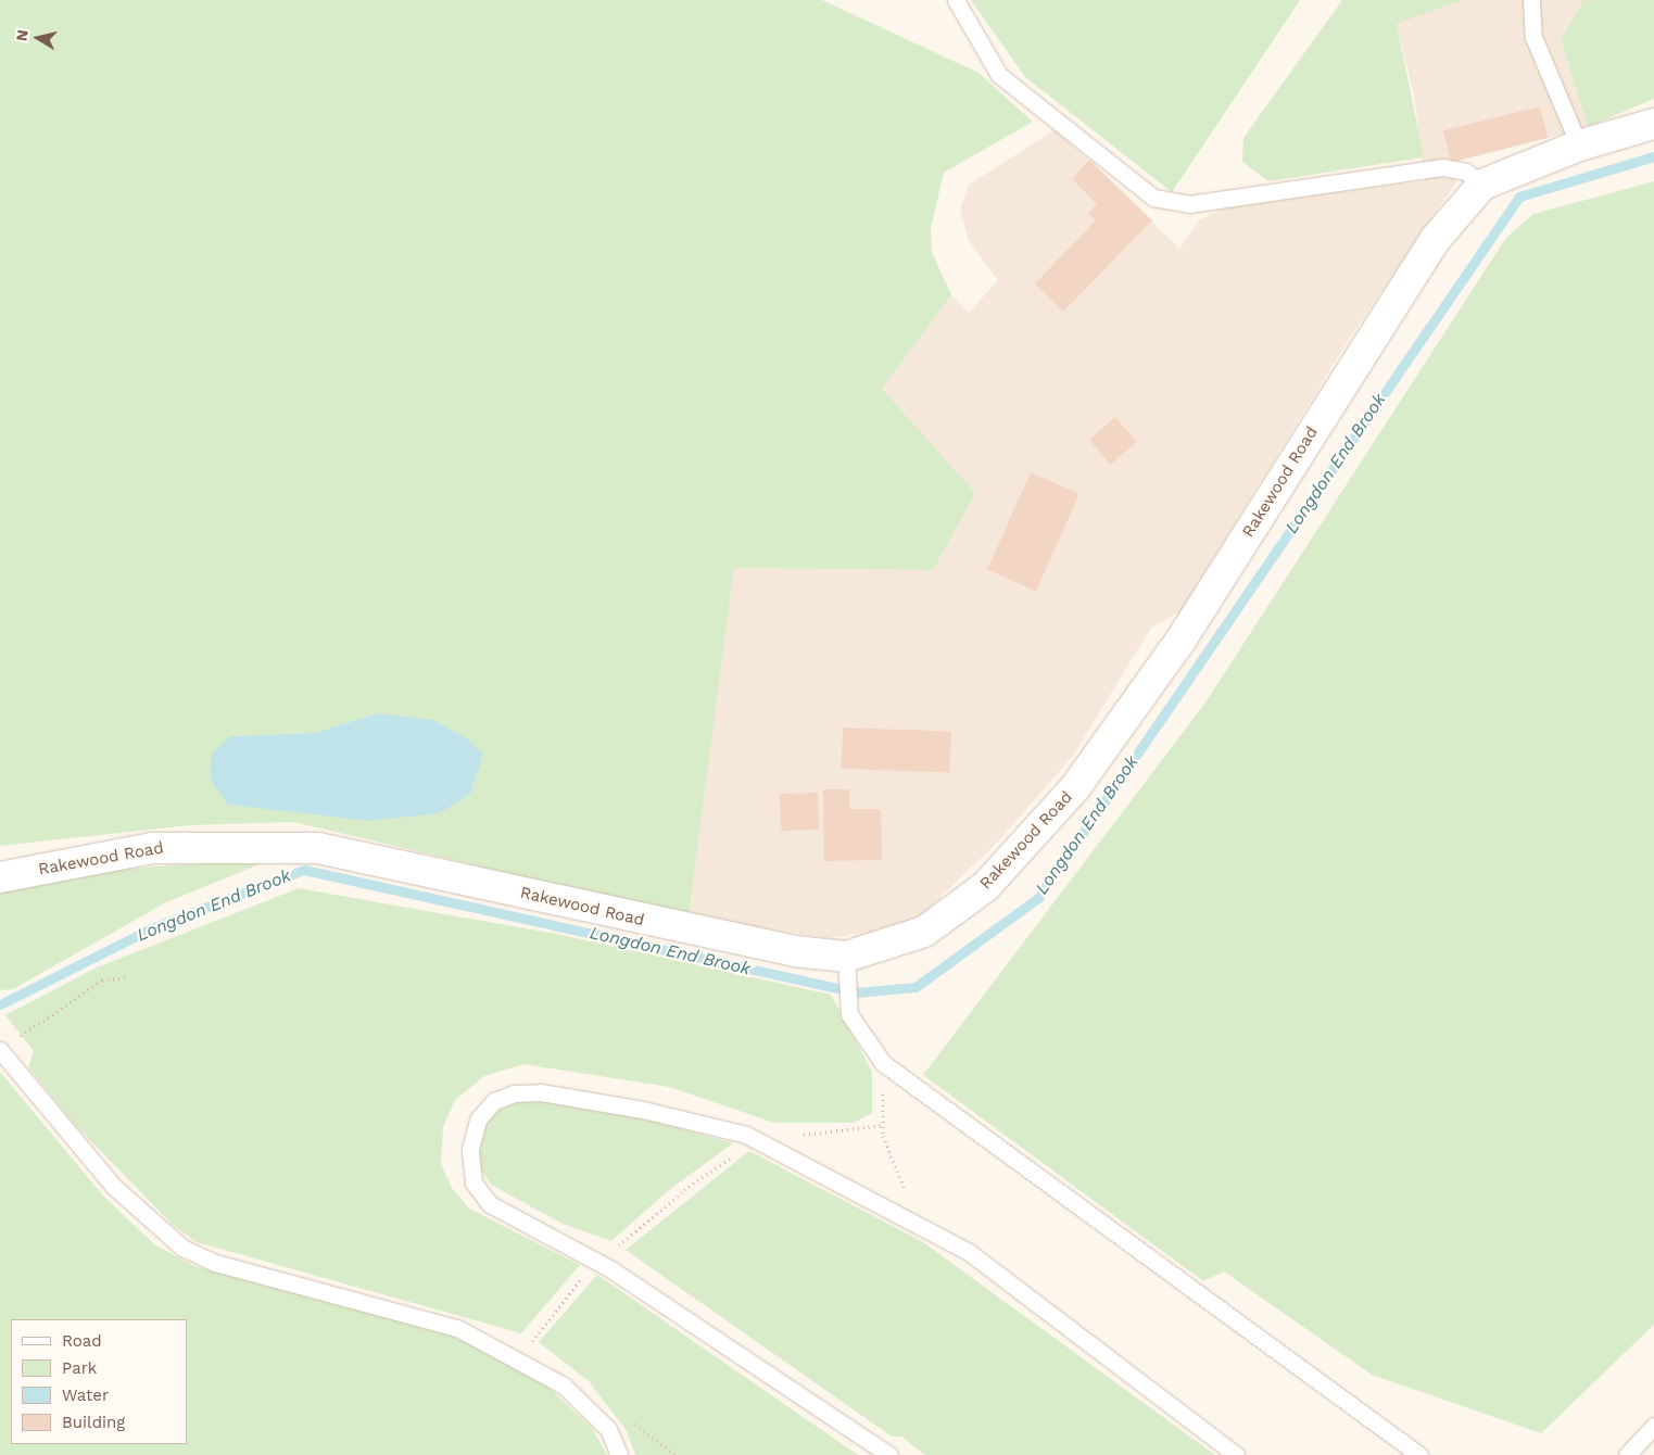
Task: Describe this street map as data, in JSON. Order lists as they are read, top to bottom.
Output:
{
  "streets": {
    "street": ["Rakewood Road"]
  },
  "water": ["Longdon End Brook"],
  "legend": [
    "Road",
    "Park",
    "Water",
    "Building"
  ],
  "north": "left"
}
